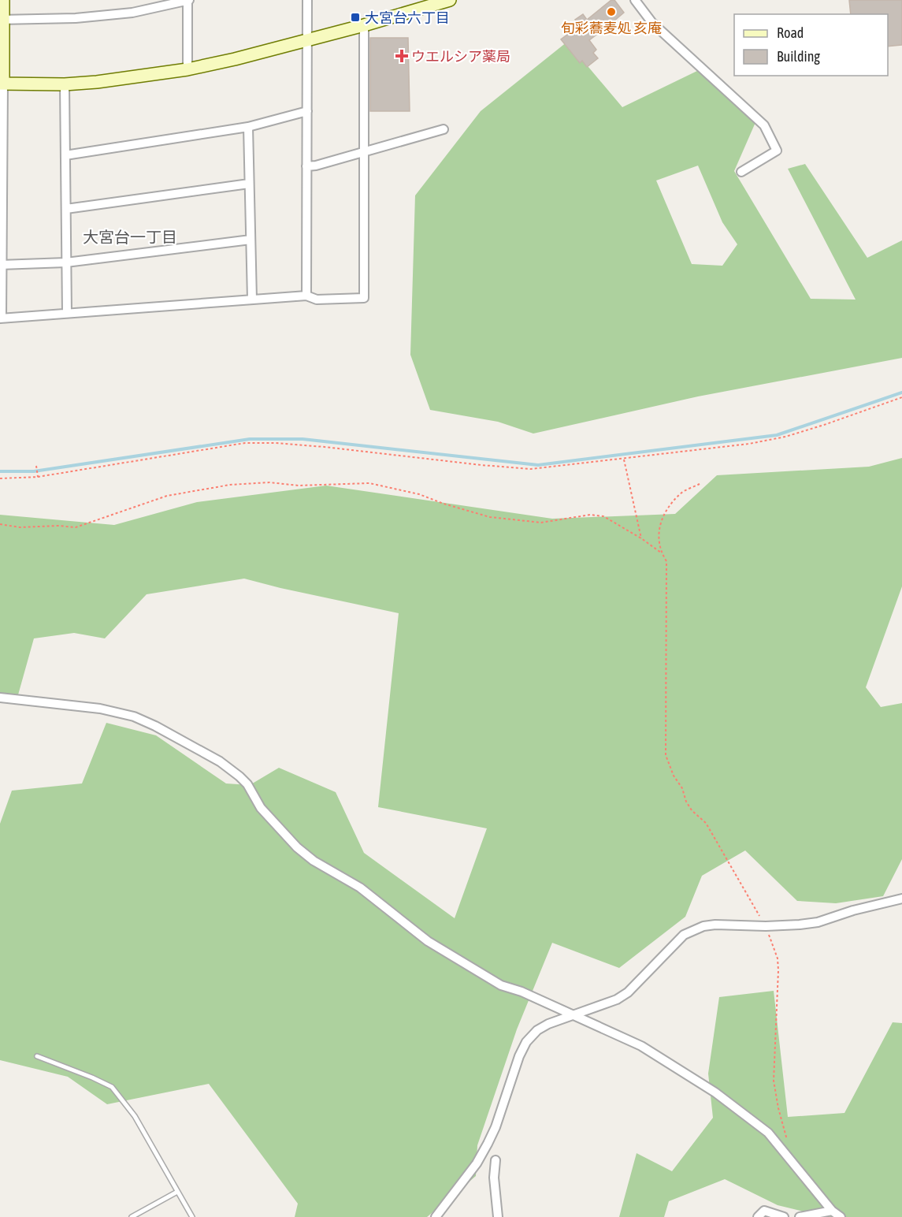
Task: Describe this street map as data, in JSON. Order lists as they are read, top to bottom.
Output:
{
  "districts": ["大宮台一丁目"],
  "places": {
    "other": ["旬彩蕎麦処 亥庵"],
    "transit": ["大宮台六丁目"],
    "health": ["ウエルシア薬局"]
  },
  "legend": ["Road", "Building"]
}
